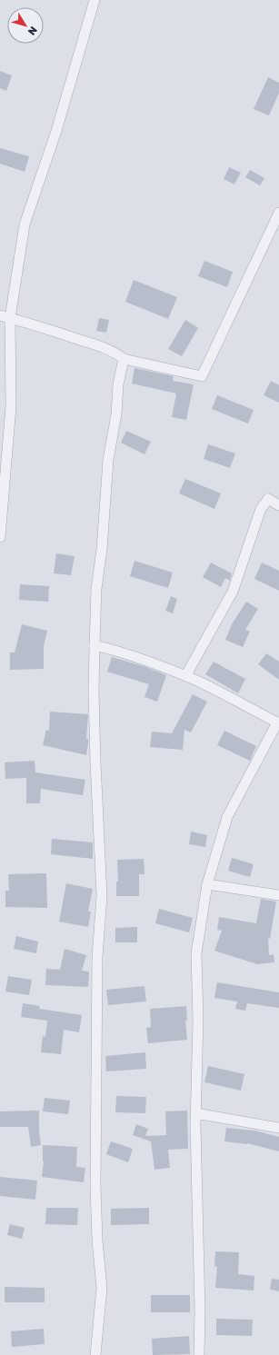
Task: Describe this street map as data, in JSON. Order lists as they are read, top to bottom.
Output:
{
  "north": "bottom right"
}
